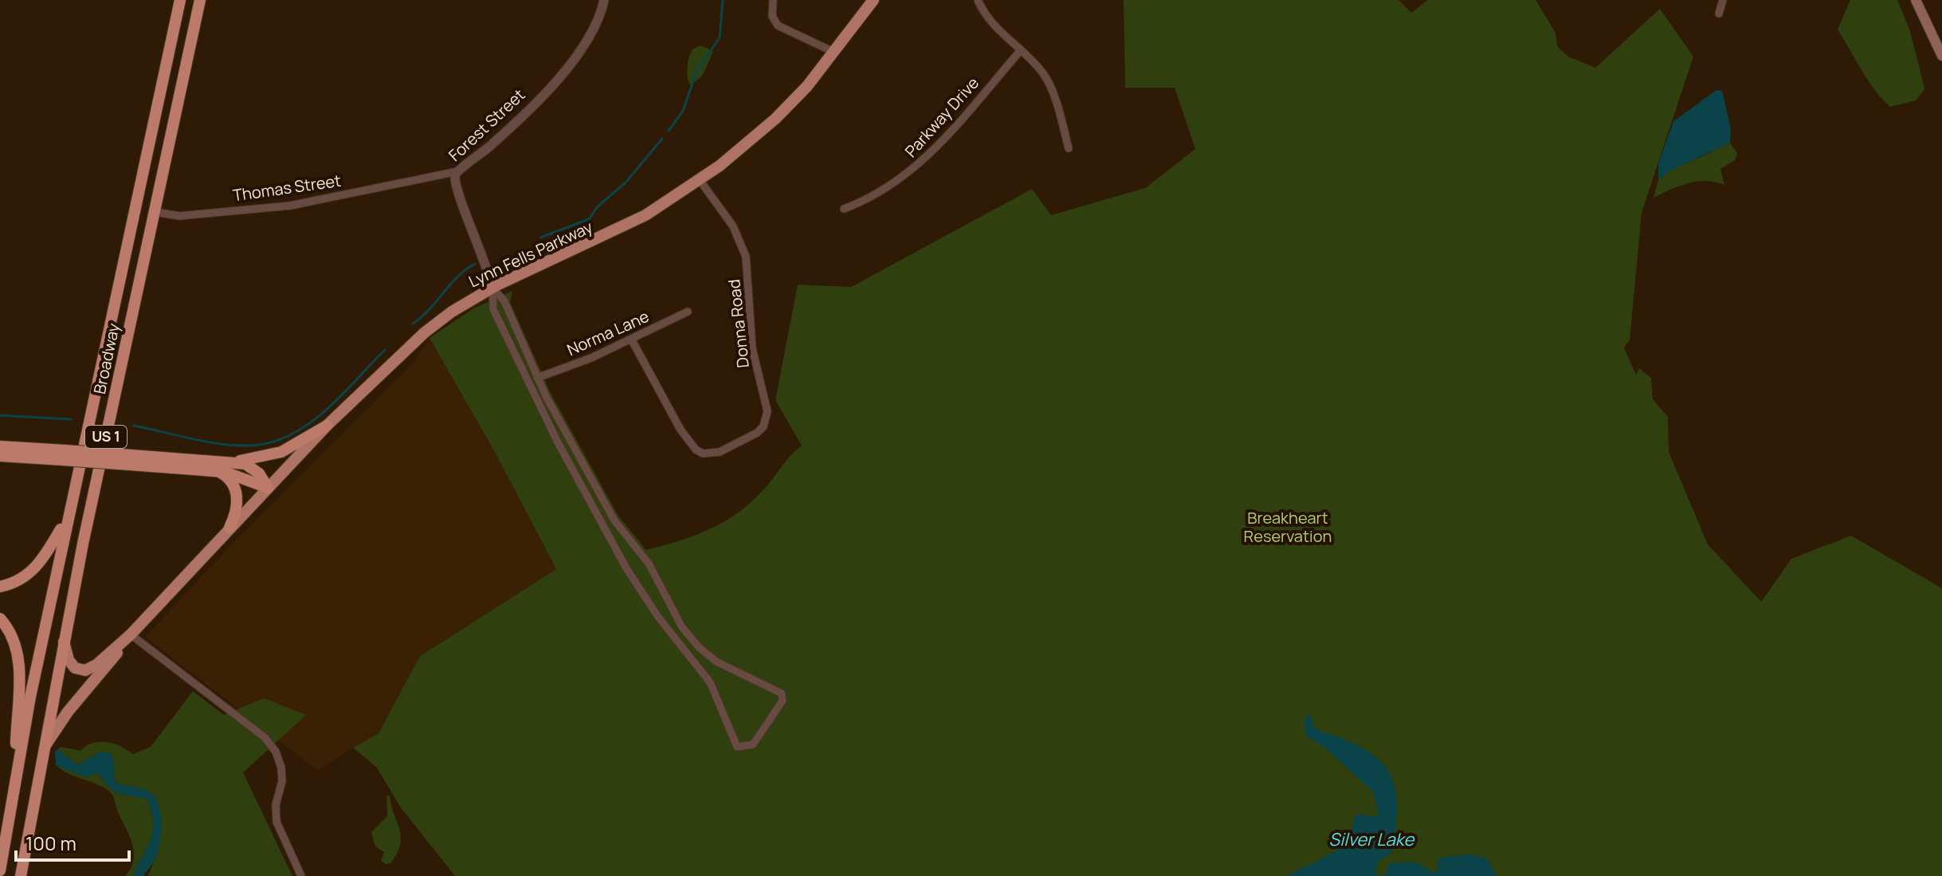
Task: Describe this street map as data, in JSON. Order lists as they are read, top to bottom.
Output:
{
  "streets": {
    "highway": ["Broadway", "US 1"],
    "main road": ["Lynn Fells Parkway"],
    "street": [
      "Parkway Drive",
      "Forest Street",
      "Thomas Street",
      "Donna Road",
      "Norma Lane"
    ]
  },
  "crossings": [
    ["Forest Street", "Thomas Street"],
    ["Forest Street", "Lynn Fells Parkway"],
    ["Forest Street", "Norma Lane"],
    ["Thomas Street", "Broadway"],
    ["Lynn Fells Parkway", "Donna Road"],
    ["Lynn Fells Parkway", "Broadway"],
    ["Donna Road", "Norma Lane"]
  ],
  "water": ["Silver Lake"],
  "parks": ["Breakheart Reservation"],
  "scale_bar": "100 m"
}
